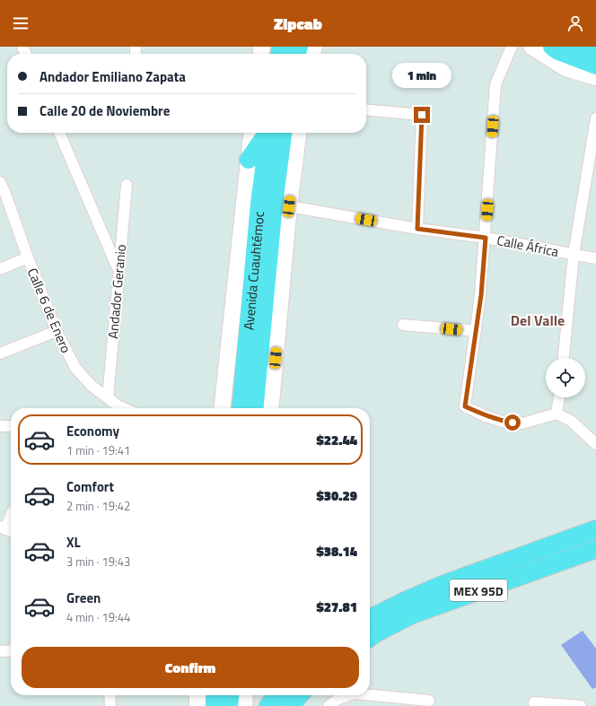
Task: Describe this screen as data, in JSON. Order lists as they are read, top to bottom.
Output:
{
  "streets": {
    "main road": ["Avenida Cuauhtémoc", "MEX 95D"],
    "street": ["Calle África", "Andador Geranio", "Calle 6 de Enero"]
  },
  "crossings": [
    ["Andador Geranio", "Calle 6 de Enero"]
  ],
  "districts": ["Del Valle"],
  "page": {
    "header": "Zipcab",
    "banner": ["Andador Emiliano Zapata", "Calle 20 de Noviembre"],
    "bubble": "1 min",
    "list": [
      {
        "name": "Economy",
        "note": "1 min · 19:41",
        "value": "$22.44"
      },
      {
        "name": "Comfort",
        "note": "2 min · 19:42",
        "value": "$30.29"
      },
      {
        "name": "XL",
        "note": "3 min · 19:43",
        "value": "$38.14"
      },
      {
        "name": "Green",
        "note": "4 min · 19:44",
        "value": "$27.81"
      }
    ],
    "buttons": "Confirm"
  }
}
